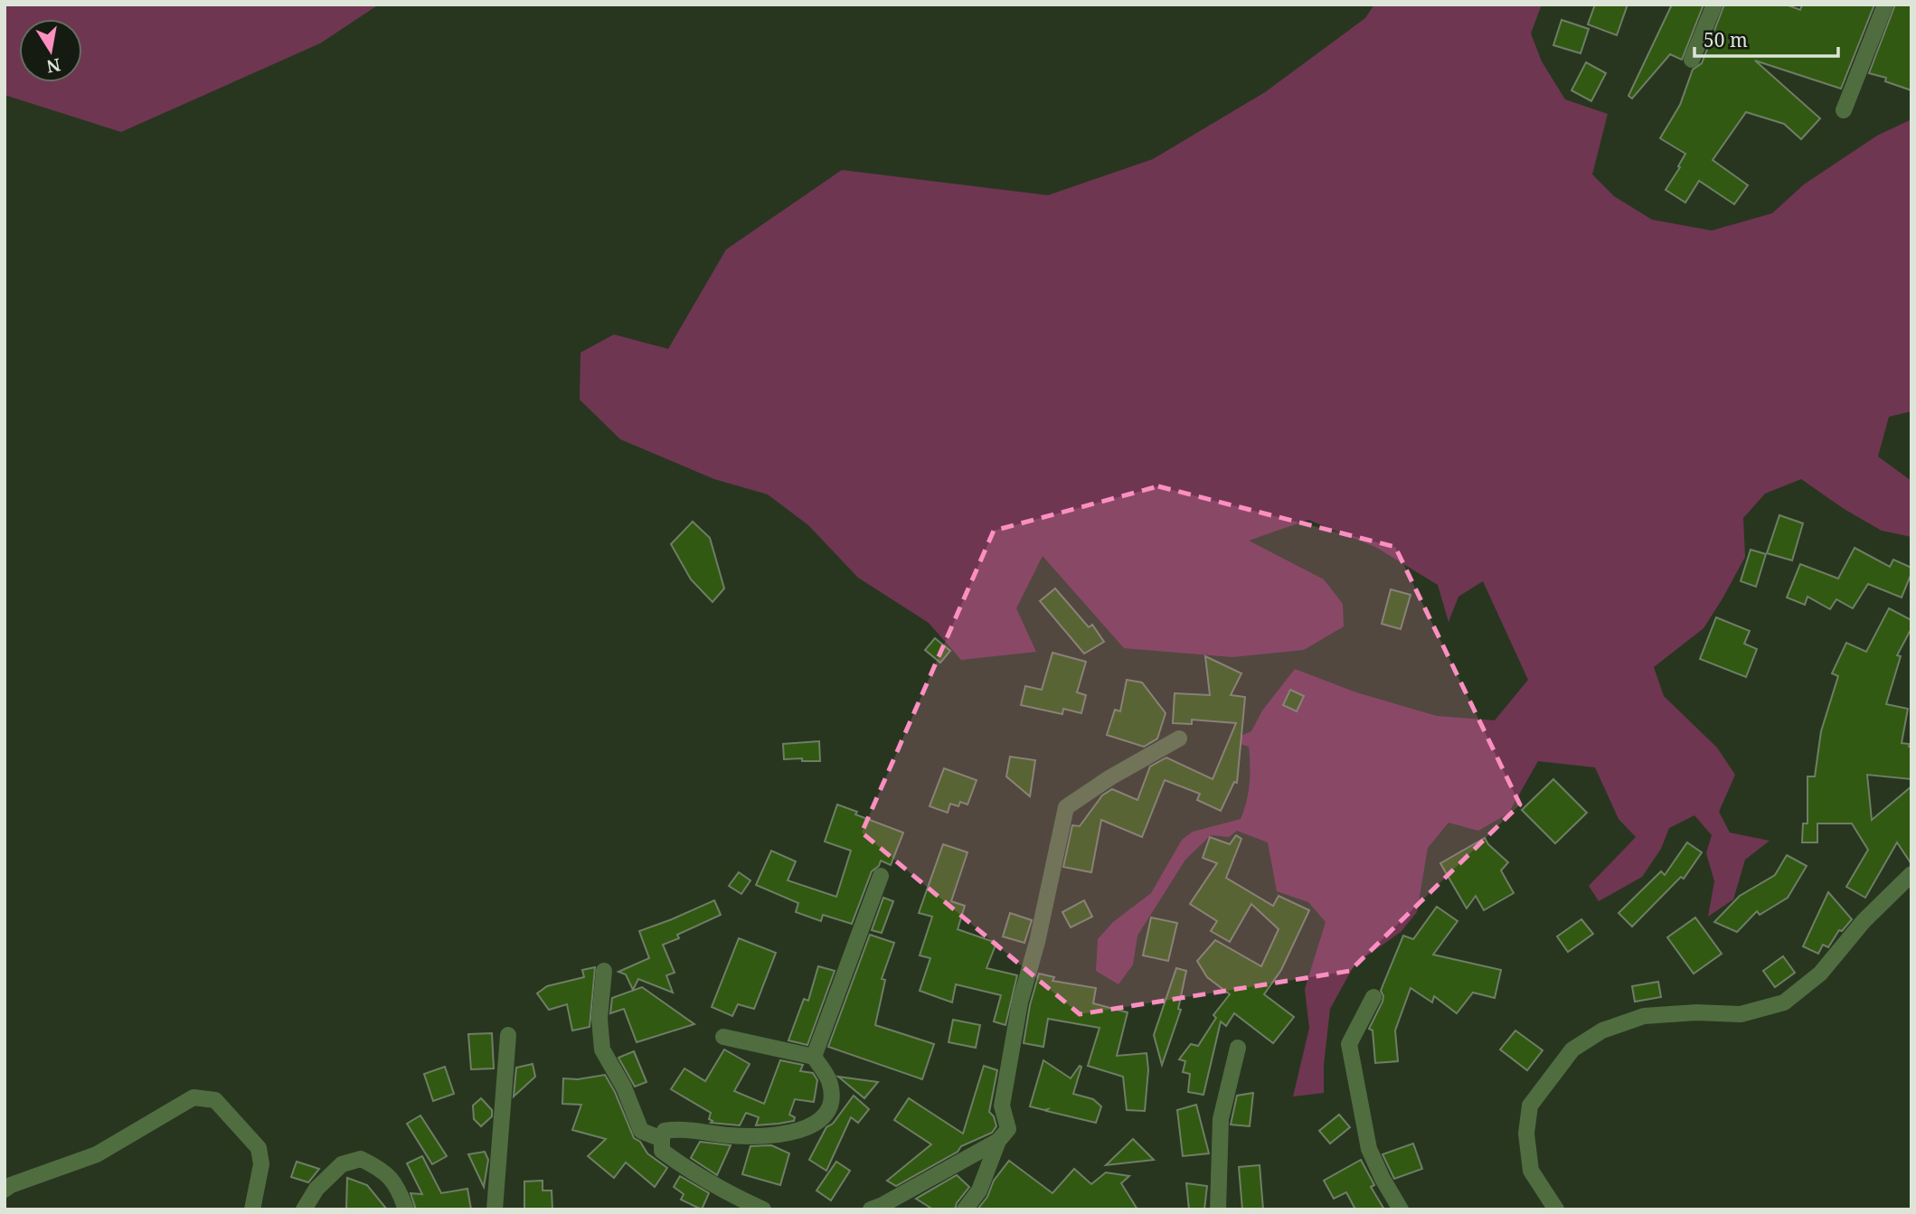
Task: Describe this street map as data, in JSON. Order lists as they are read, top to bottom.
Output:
{
  "scale_bar": "50 m",
  "north": "bottom"
}
